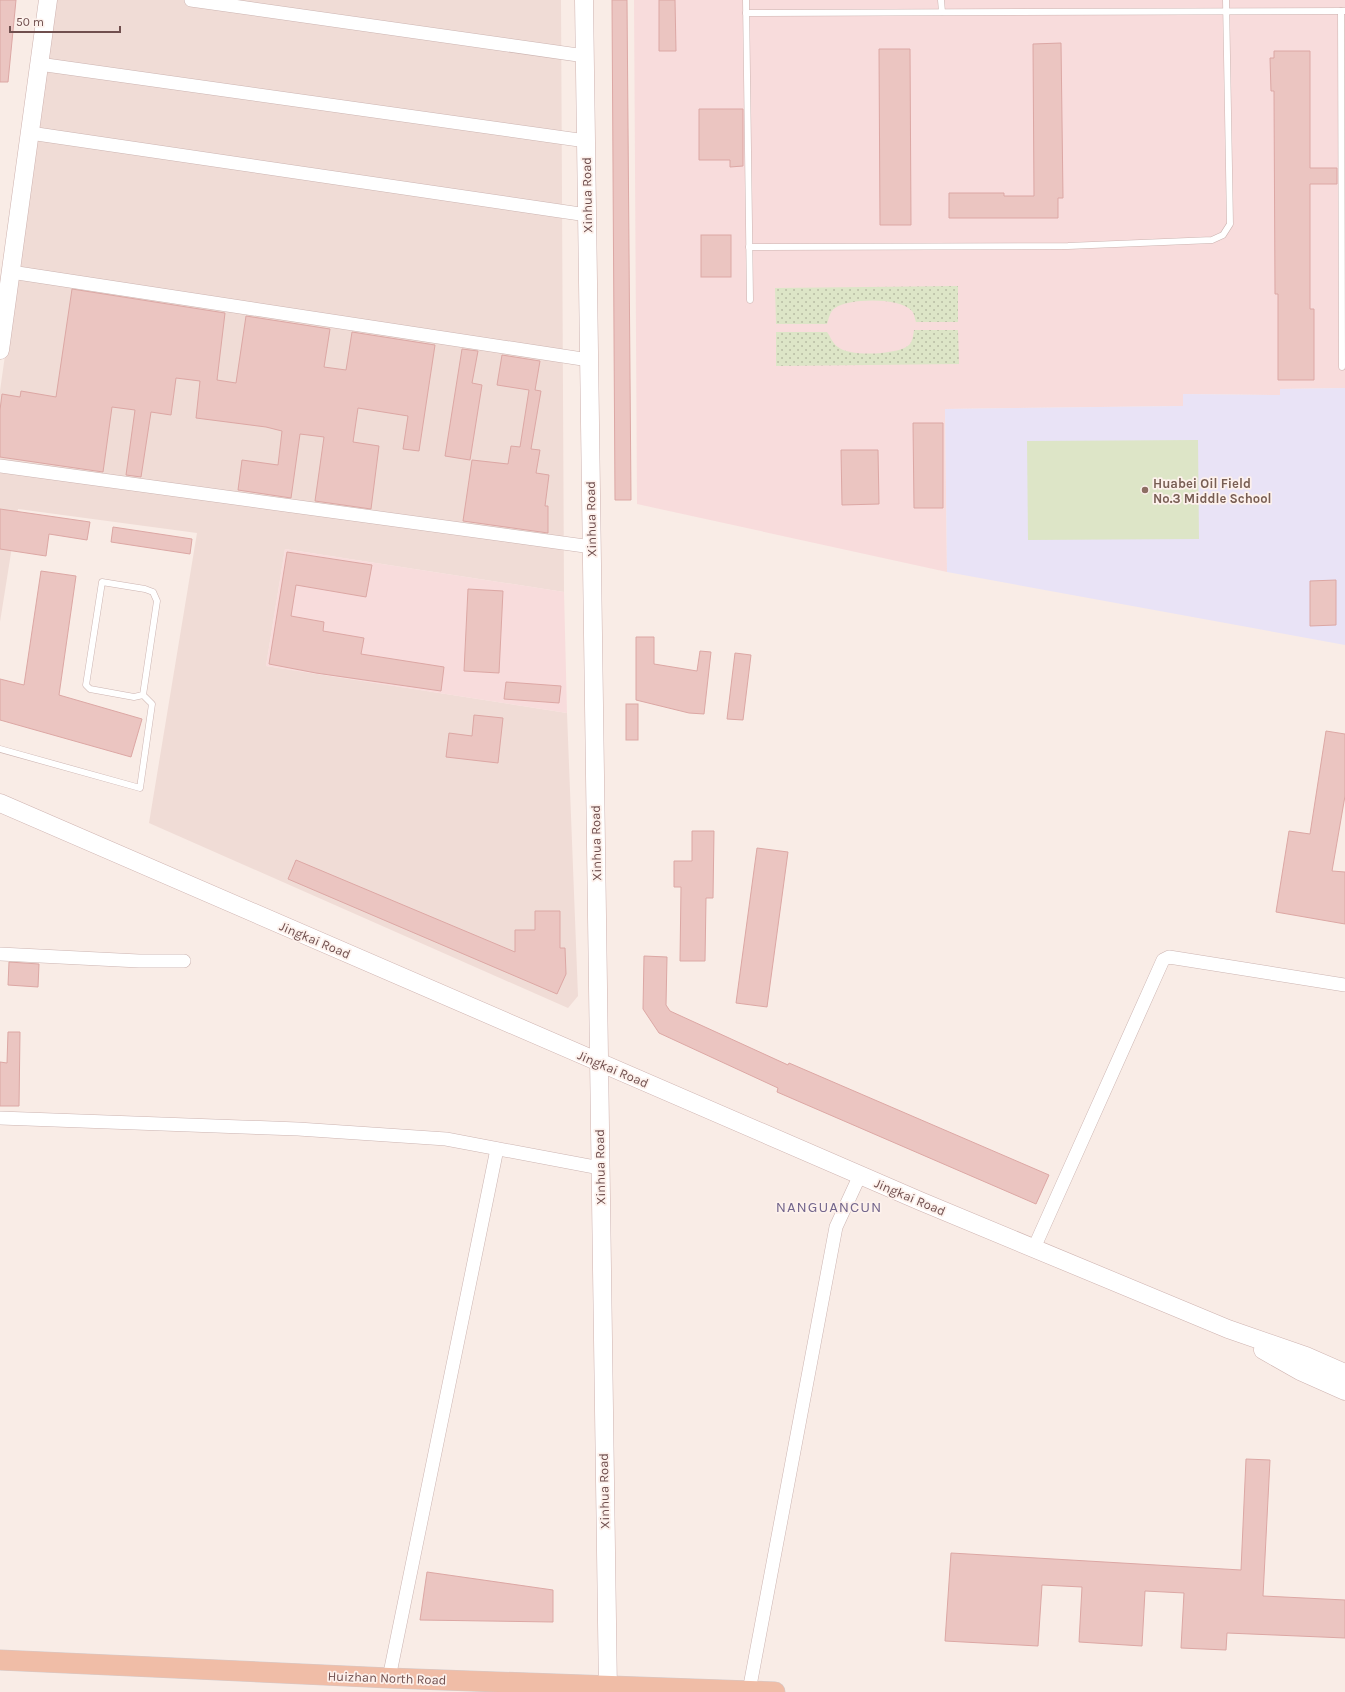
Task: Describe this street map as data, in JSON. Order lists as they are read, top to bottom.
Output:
{
  "streets": {
    "main road": ["Xinhua Road", "Jingkai Road", "Huizhan North Road"]
  },
  "crossings": [
    ["Xinhua Road", "Jingkai Road"],
    ["Xinhua Road", "Huizhan North Road"]
  ],
  "districts": ["NANGUANCUN"],
  "places": ["Huabei Oil Field No.3 Middle School"],
  "scale_bar": "50 m"
}
